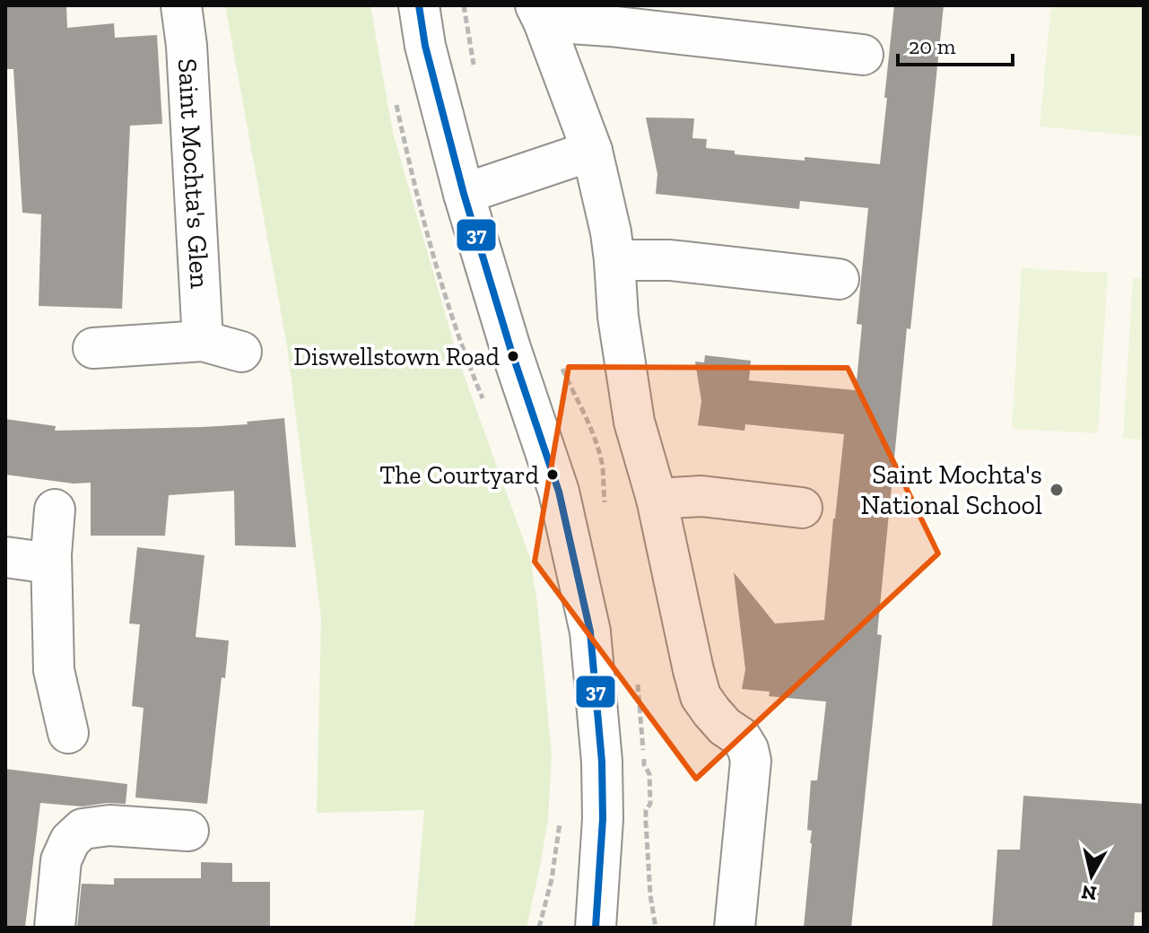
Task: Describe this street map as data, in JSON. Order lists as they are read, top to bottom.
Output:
{
  "streets": {
    "street": ["Saint Mochta's Glen"]
  },
  "places": ["Diswellstown Road", "The Courtyard", "Saint Mochta's National School"],
  "lines": ["transit line 37"],
  "scale_bar": "20 m",
  "north": "bottom"
}
